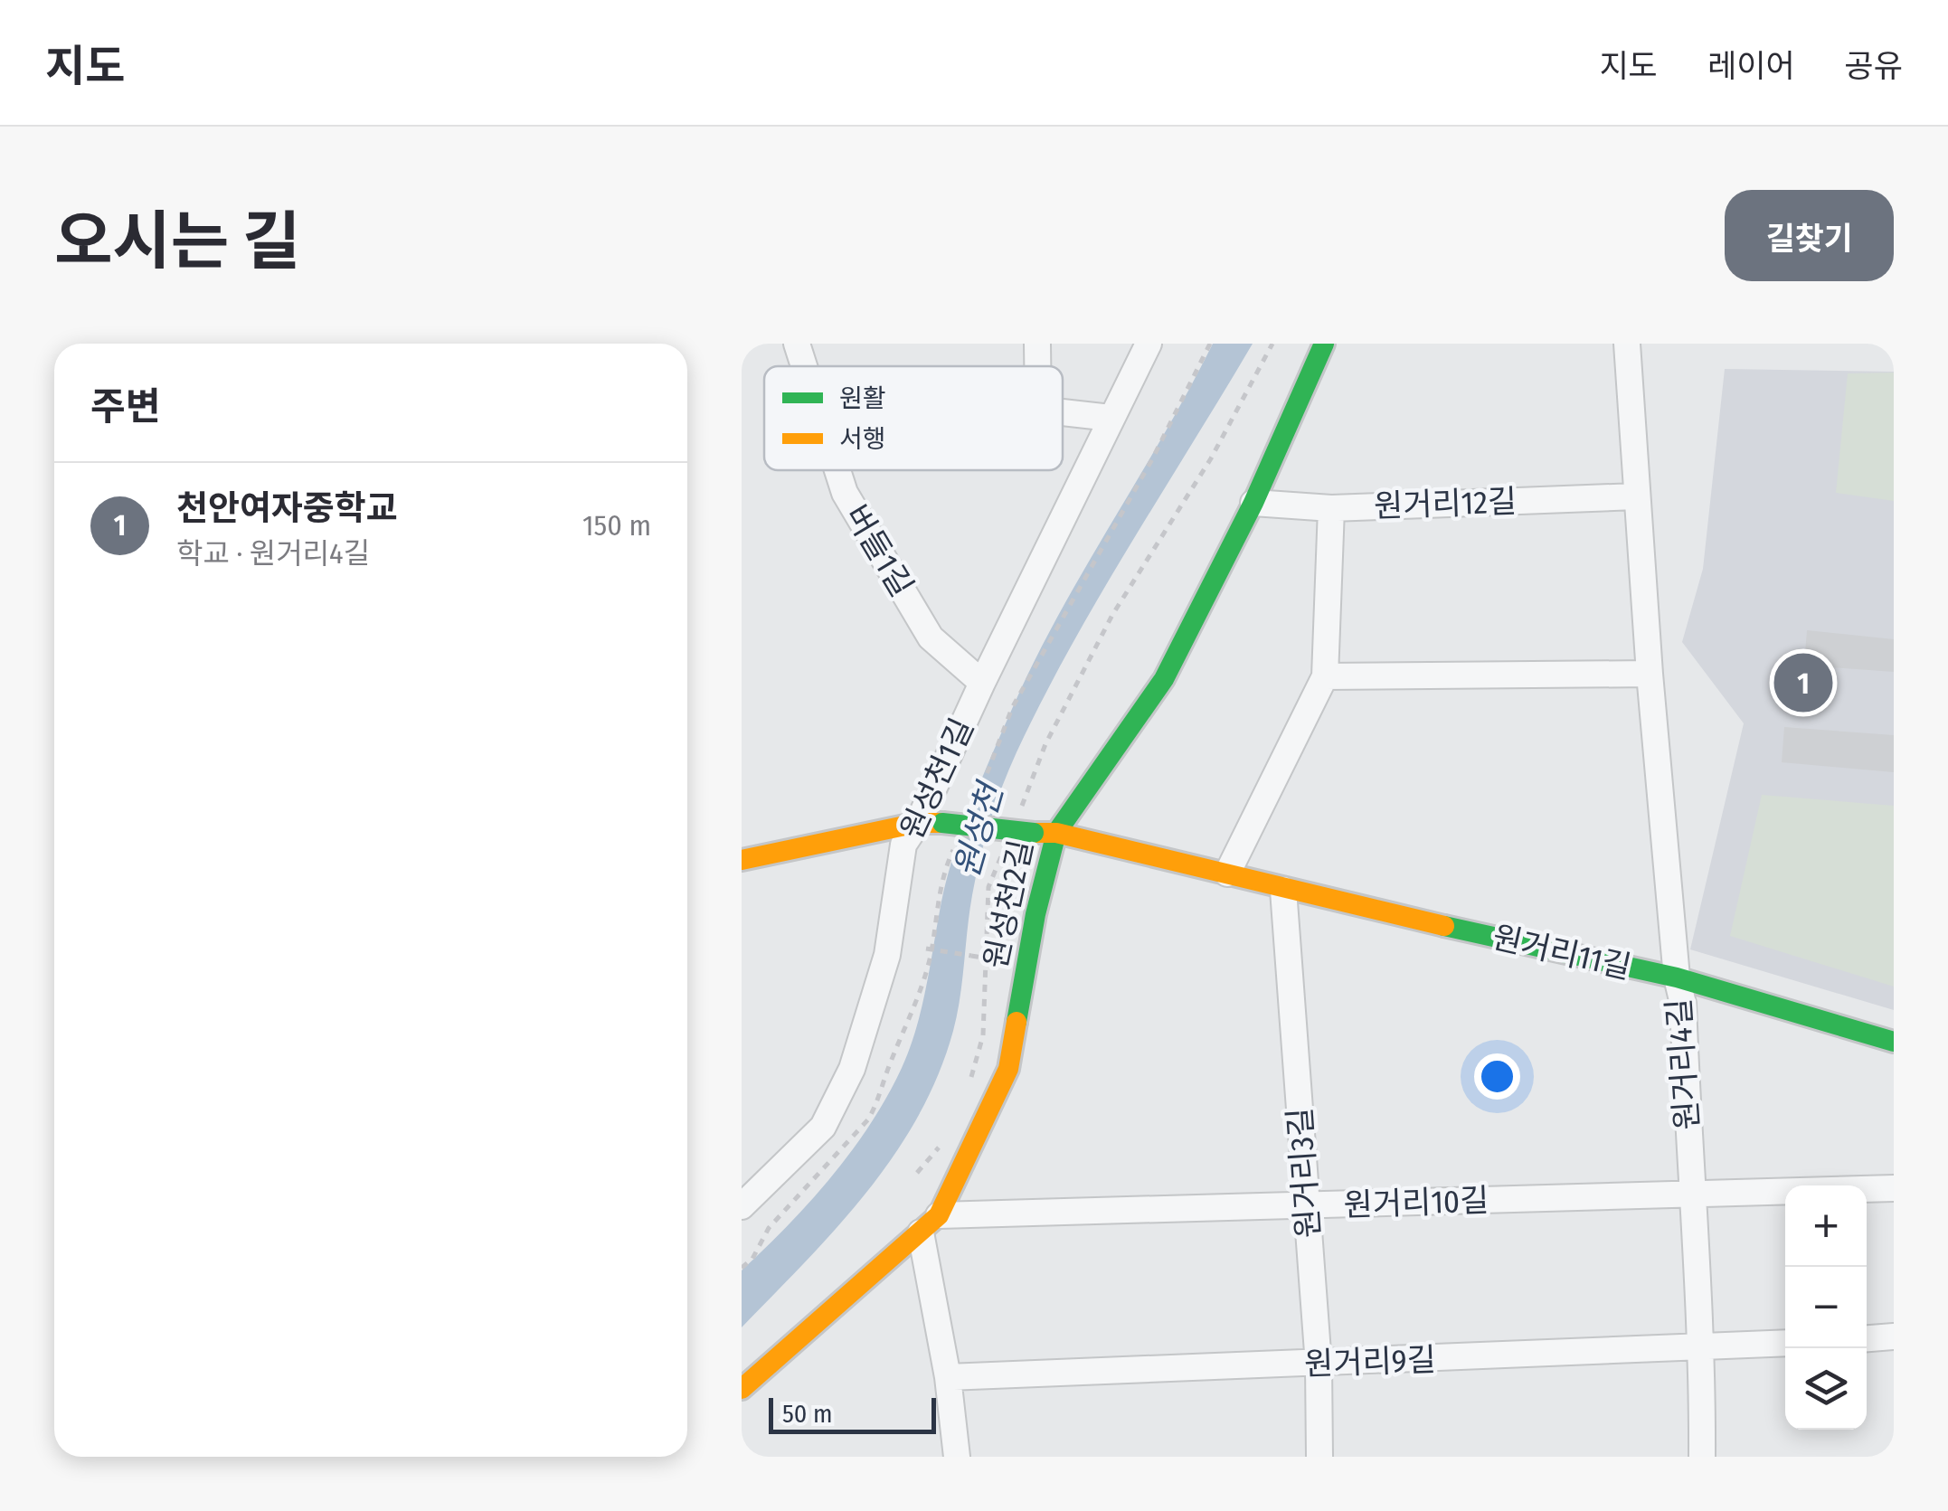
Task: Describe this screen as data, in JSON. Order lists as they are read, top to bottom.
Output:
{
  "streets": {
    "street": [
      "원거리12길",
      "버들1길",
      "원성천1길",
      "원성천2길",
      "원거리11길",
      "원거리4길",
      "원거리3길",
      "원거리10길",
      "원거리9길"
    ]
  },
  "crossings": [
    ["원거리12길", "원성천2길"],
    ["원거리12길", "원거리4길"],
    ["버들1길", "원성천1길"],
    ["원성천1길", "원거리11길"],
    ["원성천2길", "원거리11길"],
    ["원성천2길", "원거리10길"],
    ["원거리11길", "원거리4길"],
    ["원거리11길", "원거리3길"],
    ["원거리4길", "원거리10길"],
    ["원거리4길", "원거리9길"],
    ["원거리3길", "원거리10길"],
    ["원거리3길", "원거리9길"]
  ],
  "water": ["원성천"],
  "legend": ["원활", "서행"],
  "scale_bar": "50 m",
  "page": {
    "header": "지도",
    "nav": ["지도", "레이어", "공유"],
    "title": "오시는 길",
    "buttons": "길찾기",
    "heading": "주변",
    "list": [
      {
        "mark": "1",
        "name": "천안여자중학교",
        "note": "학교 · 원거리4길",
        "value": "150 m"
      }
    ],
    "pins": "1",
    "map_buttons": ["+", "−"],
    "scale": "50 m"
  }
}
